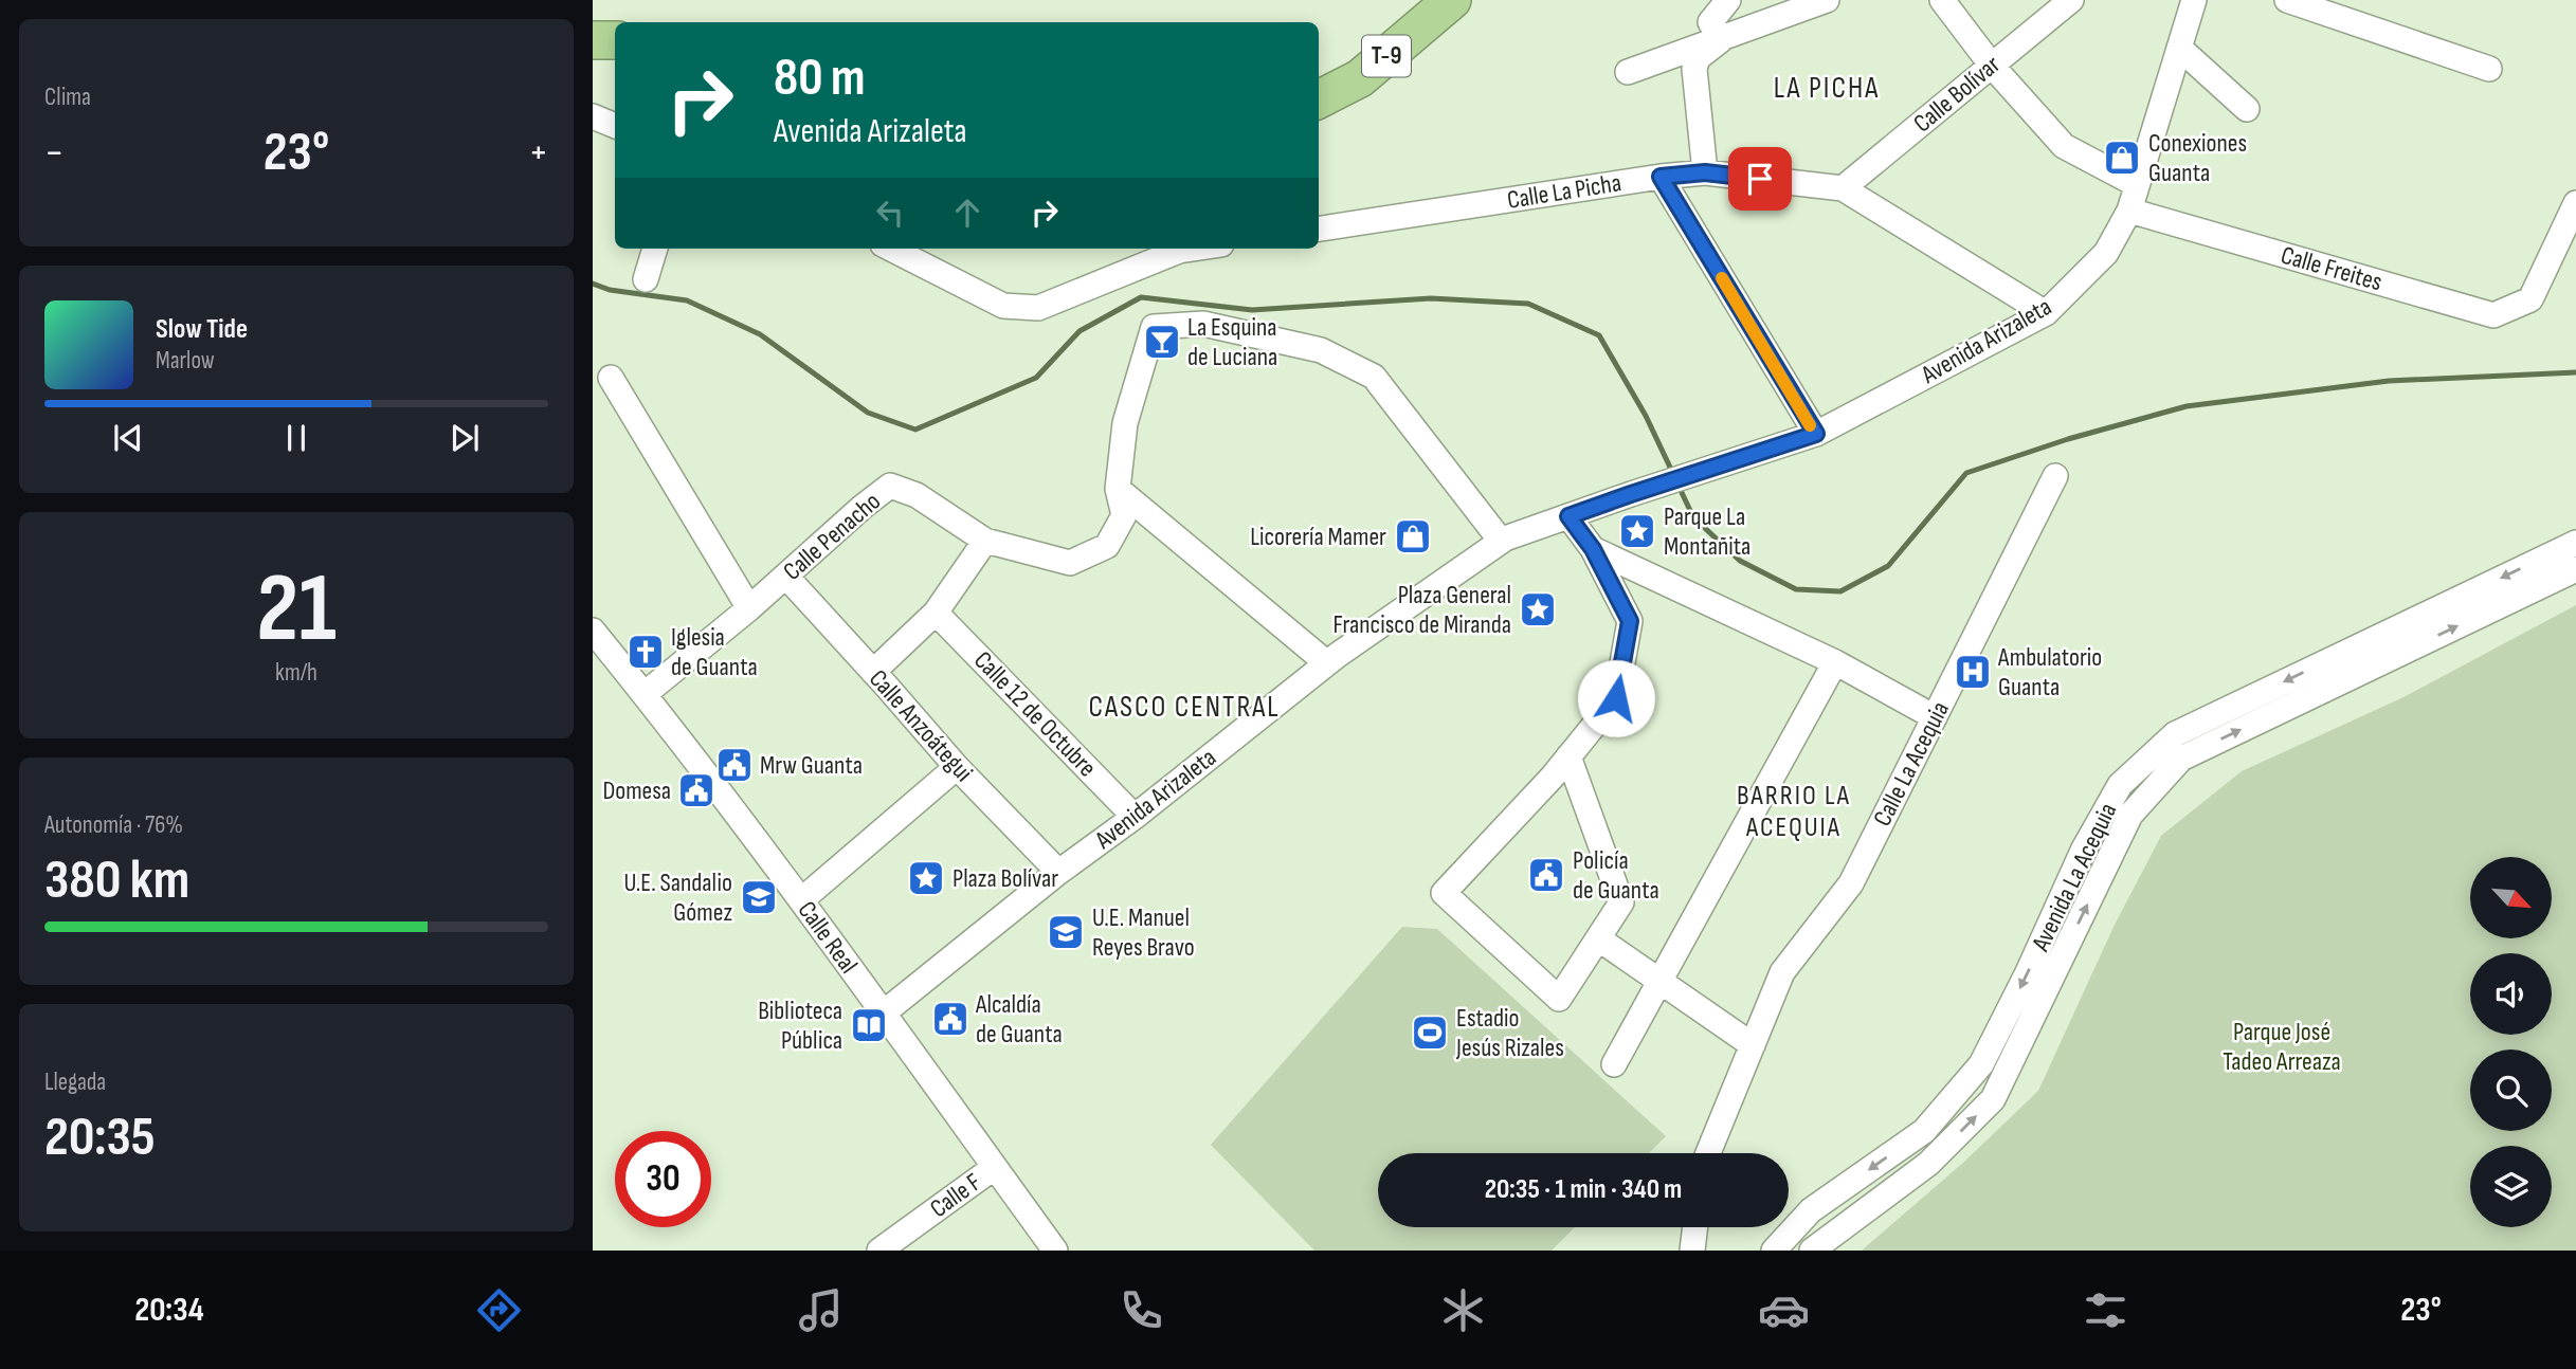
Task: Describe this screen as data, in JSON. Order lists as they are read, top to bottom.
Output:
{
  "streets": {
    "highway": ["T-9"],
    "street": [
      "Calle Bolívar",
      "Calle La Picha",
      "Calle Freites",
      "Avenida Arizaleta",
      "Calle Penacho",
      "Calle 12 de Octubre",
      "Calle Anzoátegui",
      "Calle La Acequia",
      "Avenida La Acequia",
      "Calle Real",
      "Calle F"
    ]
  },
  "crossings": [
    ["Calle Bolívar", "Calle La Picha"],
    ["Calle La Picha", "Avenida Arizaleta"],
    ["Calle Freites", "Avenida Arizaleta"],
    ["Avenida Arizaleta", "Calle Penacho"],
    ["Avenida Arizaleta", "Calle 12 de Octubre"],
    ["Avenida Arizaleta", "Calle Anzoátegui"],
    ["Avenida Arizaleta", "Calle Real"],
    ["Calle Penacho", "Calle Anzoátegui"],
    ["Calle Penacho", "Calle Real"],
    ["Calle Real", "Calle F"]
  ],
  "districts": ["LA PICHA", "CASCO CENTRAL", "BARRIO LA ACEQUIA"],
  "parks": ["Parque José Tadeo Arreaza"],
  "places": {
    "shop": ["Conexiones Guanta", "Licorería Mamer"],
    "bar": ["La Esquina de Luciana"],
    "place": ["Parque La Montañita", "Plaza General Francisco de Miranda", "Plaza Bolívar"],
    "church": ["Iglesia de Guanta"],
    "hospital": ["Ambulatorio Guanta"],
    "public building": [
      "Mrw Guanta",
      "Domesa",
      "Policía de Guanta",
      "Alcaldía de Guanta"
    ],
    "school or university": ["U.E. Sandalio Gómez", "U.E. Manuel Reyes Bravo"],
    "library": ["Biblioteca Pública"],
    "sports": ["Estadio Jesús Rizales"]
  },
  "north": "bottom right",
  "page": {
    "tile": [
      "Clima",
      ["21", "km/h"],
      ["Autonomía · 76%", "380 km"],
      ["Llegada", "20:35"]
    ],
    "turn": ["80 m", "Avenida Arizaleta"],
    "heat": ["−", "23°", "+"],
    "song": ["Slow Tide", "Marlow"],
    "limit": "30",
    "trip": "20:35 · 1 min · 340 m",
    "tabs": ["20:34", "23°"]
  }
}
